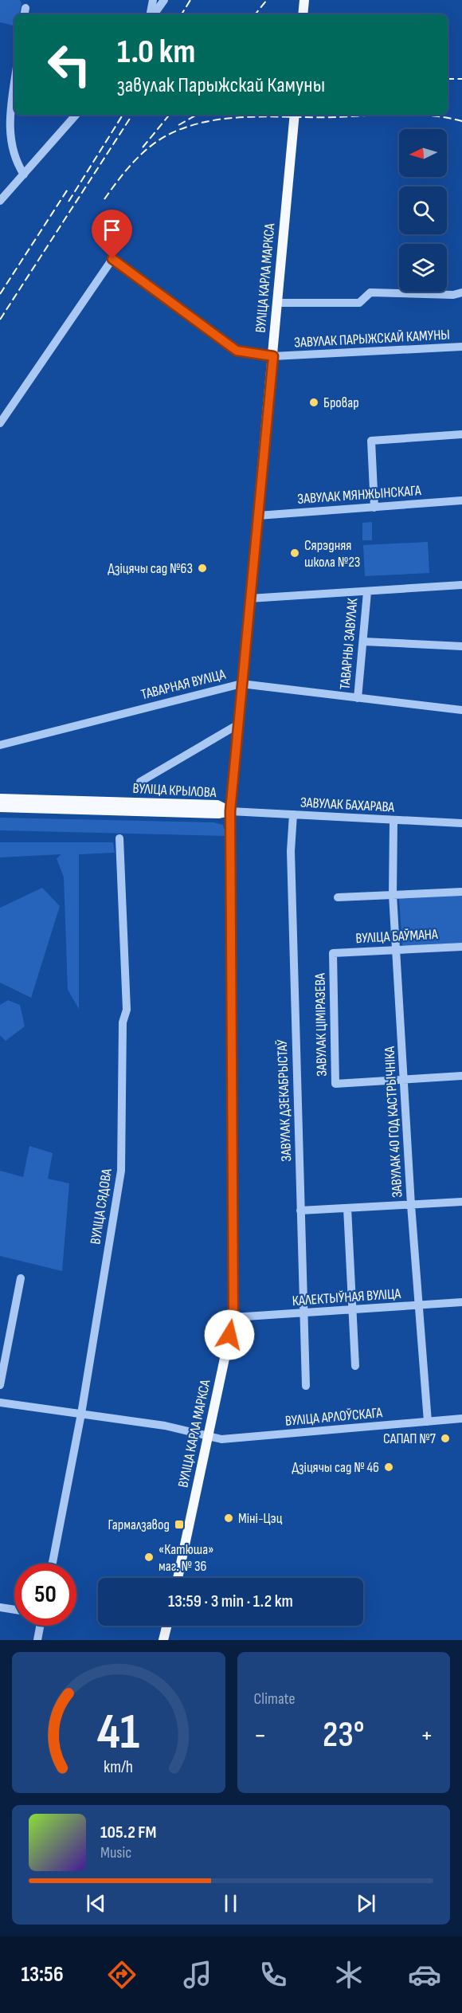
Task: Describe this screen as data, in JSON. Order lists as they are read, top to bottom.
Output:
{
  "streets": {
    "main road": ["ВУЛІЦА КАРЛА МАРКСА", "ВУЛІЦА КРЫЛОВА"],
    "street": [
      "ЗАВУЛАК ПАРЫЖСКАЙ КАМУНЫ",
      "ЗАВУЛАК МЯНЖЫНСКАГА",
      "ТАВАРНЫ ЗАВУЛАК",
      "ТАВАРНАЯ ВУЛІЦА",
      "ЗАВУЛАК БАХАРАВА",
      "ВУЛІЦА БАЎМАНА",
      "ЗАВУЛАК ЦІМІРАЗЕВА",
      "ЗАВУЛАК ДЗЕКАБРЫСТАЎ",
      "ЗАВУЛАК 40 ГОД КАСТРЫЧНІКА",
      "ВУЛІЦА СЯДОВА",
      "КАЛЕКТЫЎНАЯ ВУЛІЦА",
      "ВУЛІЦА АРЛОЎСКАГА"
    ]
  },
  "crossings": [
    ["ВУЛІЦА КАРЛА МАРКСА", "ЗАВУЛАК ПАРЫЖСКАЙ КАМУНЫ"],
    ["ВУЛІЦА КАРЛА МАРКСА", "ЗАВУЛАК МЯНЖЫНСКАГА"],
    ["ВУЛІЦА КАРЛА МАРКСА", "ТАВАРНАЯ ВУЛІЦА"],
    ["ВУЛІЦА КАРЛА МАРКСА", "ВУЛІЦА КРЫЛОВА"],
    ["ВУЛІЦА КАРЛА МАРКСА", "ЗАВУЛАК БАХАРАВА"],
    ["ВУЛІЦА КАРЛА МАРКСА", "КАЛЕКТЫЎНАЯ ВУЛІЦА"],
    ["ВУЛІЦА КАРЛА МАРКСА", "ВУЛІЦА АРЛОЎСКАГА"],
    ["ТАВАРНЫ ЗАВУЛАК", "ТАВАРНАЯ ВУЛІЦА"],
    ["ВУЛІЦА КРЫЛОВА", "ЗАВУЛАК БАХАРАВА"],
    ["ЗАВУЛАК БАХАРАВА", "ЗАВУЛАК ДЗЕКАБРЫСТАЎ"],
    ["ЗАВУЛАК БАХАРАВА", "ЗАВУЛАК 40 ГОД КАСТРЫЧНІКА"],
    ["ВУЛІЦА БАЎМАНА", "ЗАВУЛАК ЦІМІРАЗЕВА"],
    ["ВУЛІЦА БАЎМАНА", "ЗАВУЛАК 40 ГОД КАСТРЫЧНІКА"],
    ["ЗАВУЛАК ЦІМІРАЗЕВА", "ЗАВУЛАК 40 ГОД КАСТРЫЧНІКА"],
    ["ЗАВУЛАК ДЗЕКАБРЫСТАЎ", "КАЛЕКТЫЎНАЯ ВУЛІЦА"],
    ["ЗАВУЛАК 40 ГОД КАСТРЫЧНІКА", "КАЛЕКТЫЎНАЯ ВУЛІЦА"],
    ["ЗАВУЛАК 40 ГОД КАСТРЫЧНІКА", "ВУЛІЦА АРЛОЎСКАГА"],
    ["ВУЛІЦА СЯДОВА", "ВУЛІЦА АРЛОЎСКАГА"]
  ],
  "places": {
    "other": [
      "Бровар",
      "Сярэдняя школа №23",
      "Дзіцячы сад №63",
      "САПАП №7",
      "Дзіцячы сад № 46",
      "Міні-Цэц",
      "«Катюша» маг. № 36"
    ],
    "transit": ["Гармалзавод"]
  },
  "north": "left",
  "page": {
    "turn": ["1.0 km", "завулак Парыжскай Камуны"],
    "limit": "50",
    "trip": "13:59 · 3 min · 1.2 km",
    "tile": "Climate",
    "heat": ["−", "23°", "+"],
    "song": ["105.2 FM", "Music"],
    "tabs": "13:56",
    "gauge": ["41", "km/h"]
  }
}
